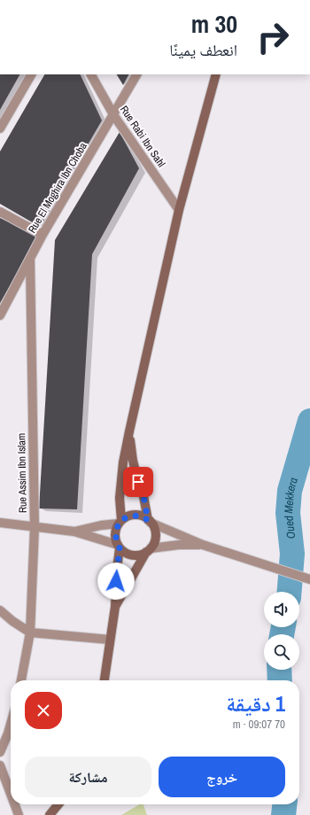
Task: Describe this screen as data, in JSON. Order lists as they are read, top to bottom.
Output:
{
  "streets": {
    "street": ["Rue Rabi Ibn Sahl", "Rue El Moghira Ibn Choba", "Rue Assim Ibn Islam"]
  },
  "crossings": [
    ["Rue Rabi Ibn Sahl", "Rue El Moghira Ibn Choba"],
    ["Rue El Moghira Ibn Choba", "Rue Assim Ibn Islam"]
  ],
  "water": ["Oued Mekkera"],
  "page": {
    "turn": ["30 m", "انعطف يمينًا"],
    "heading": ["1 دقيقة", "70 m · 09:07"],
    "buttons": ["خروج", "مشاركة"]
  }
}
